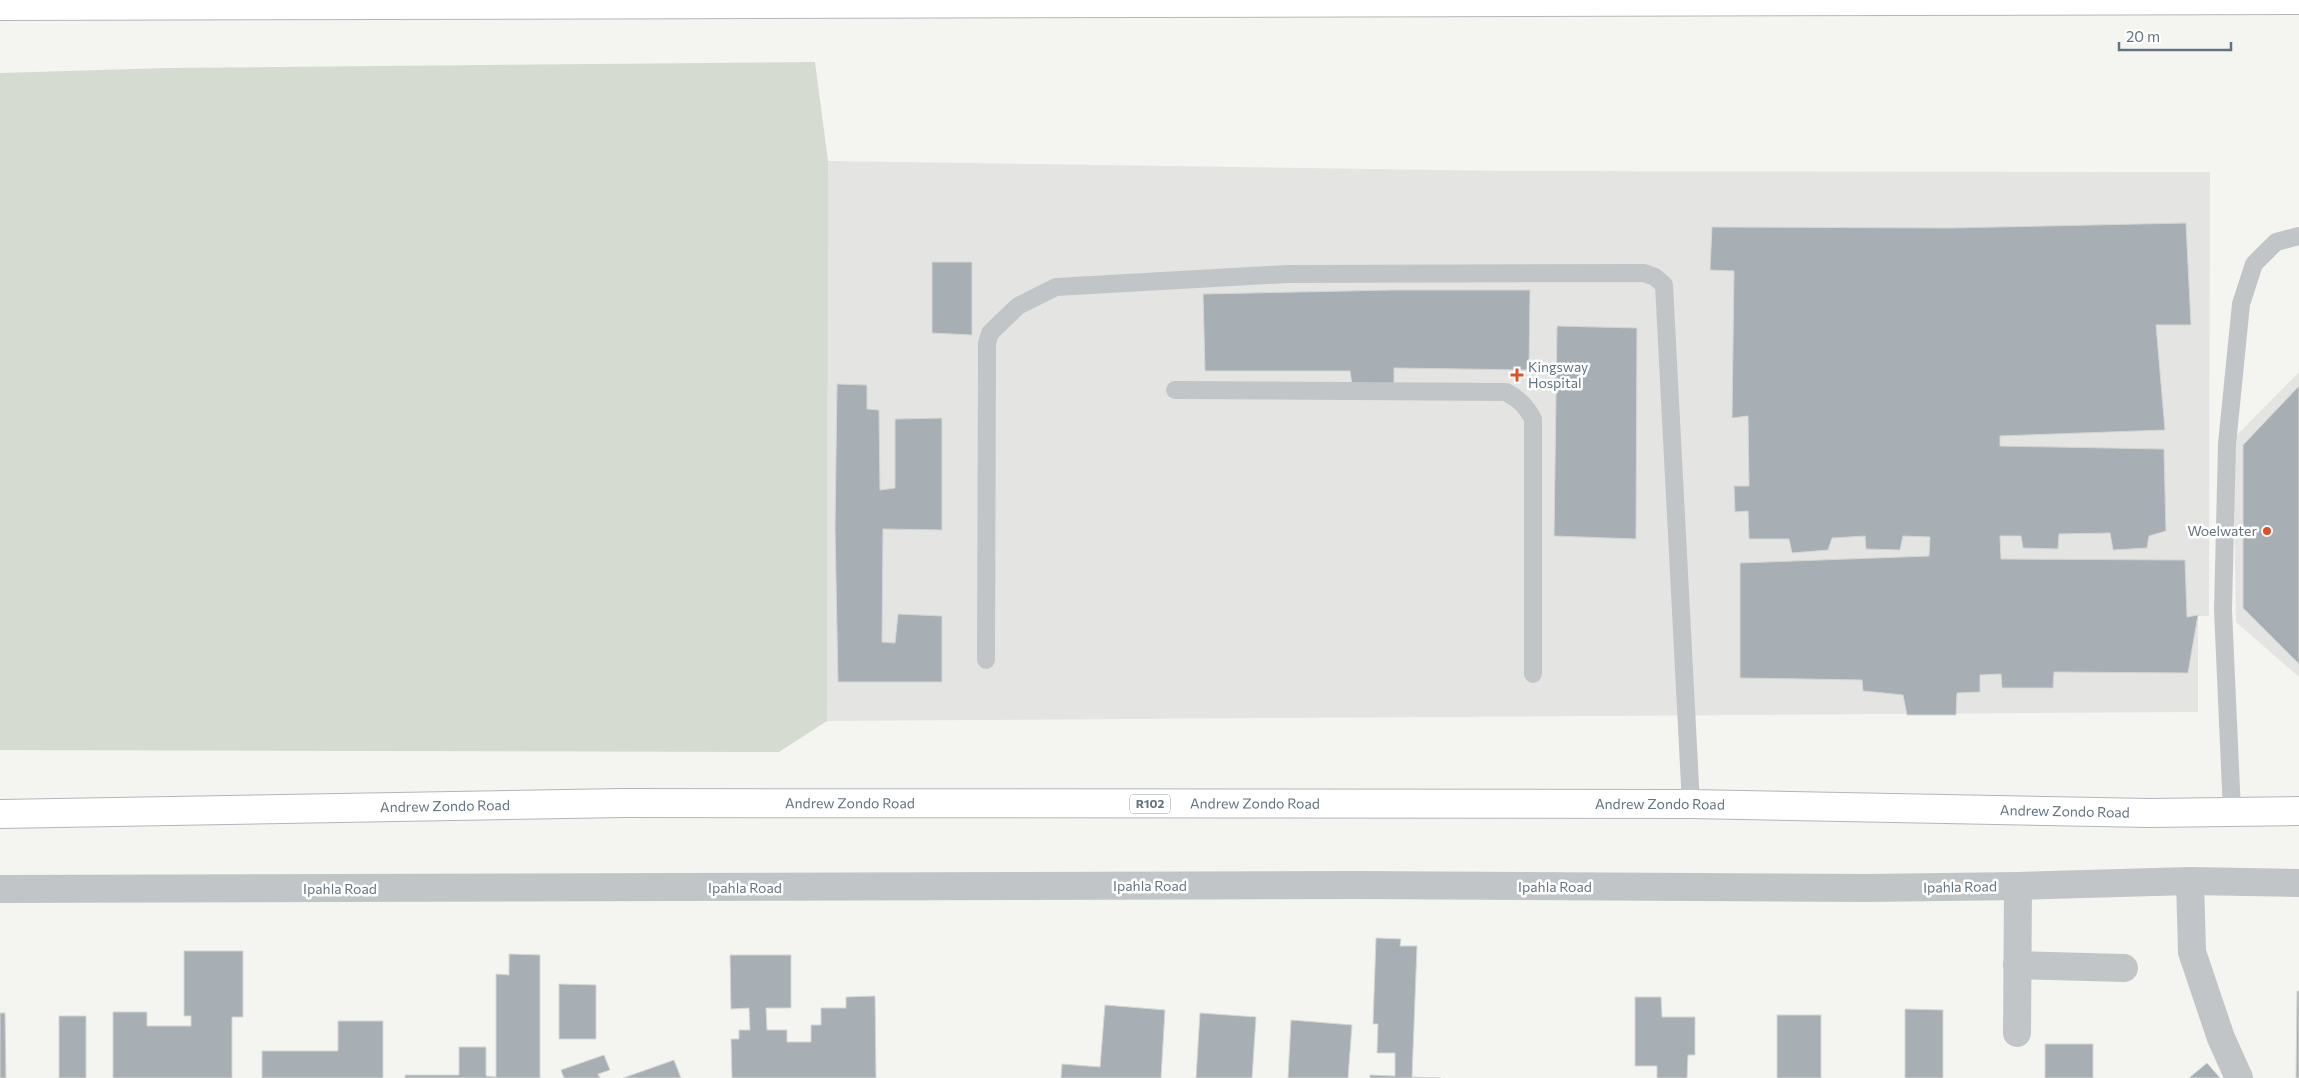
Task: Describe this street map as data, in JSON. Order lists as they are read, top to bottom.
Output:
{
  "streets": {
    "main road": ["Andrew Zondo Road", "R102"],
    "street": ["Ipahla Road"]
  },
  "places": {
    "health": ["Kingsway Hospital"],
    "other": ["Woelwater"]
  },
  "scale_bar": "20 m"
}
